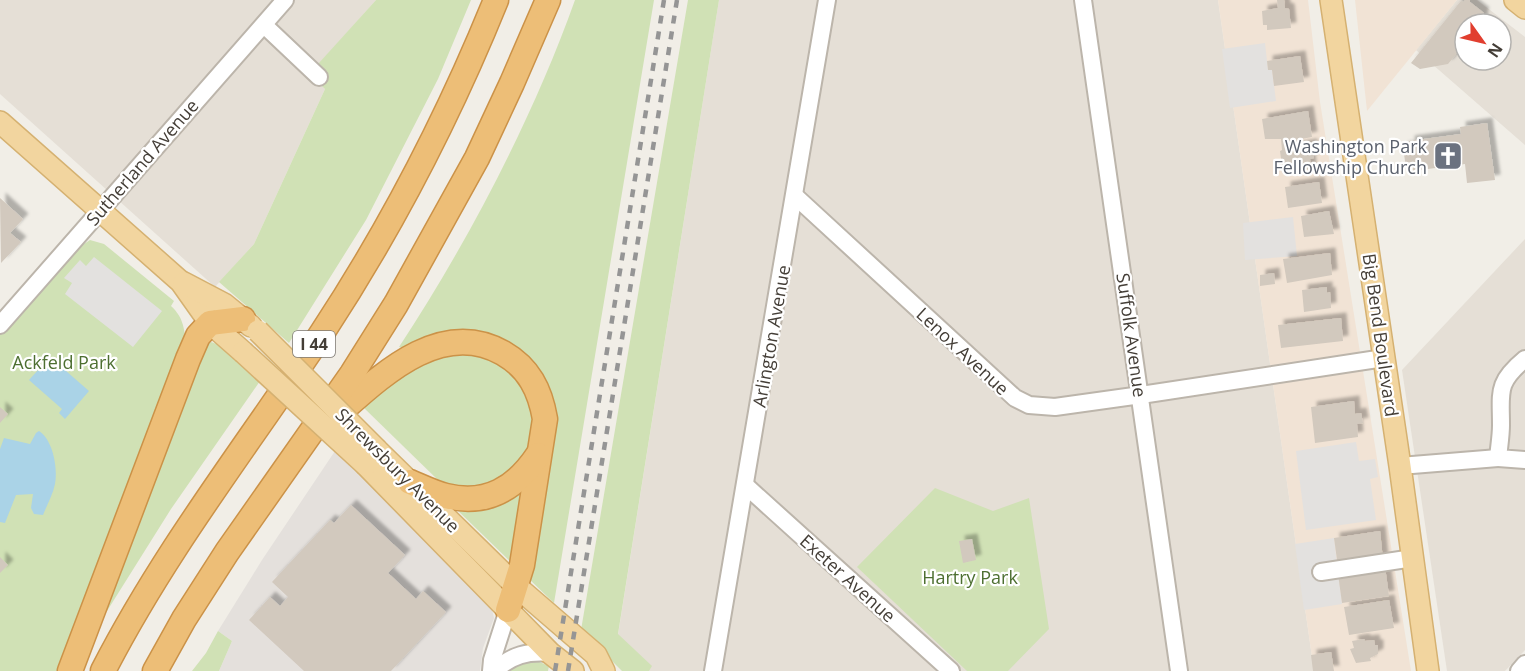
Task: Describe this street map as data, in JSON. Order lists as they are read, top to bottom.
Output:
{
  "streets": {
    "highway": ["I 44"],
    "main road": ["Big Bend Boulevard", "Shrewsbury Avenue"],
    "street": [
      "Sutherland Avenue",
      "Suffolk Avenue",
      "Arlington Avenue",
      "Lenox Avenue",
      "Exeter Avenue"
    ]
  },
  "crossings": [
    ["Sutherland Avenue", "Shrewsbury Avenue"],
    ["Suffolk Avenue", "Lenox Avenue"],
    ["Big Bend Boulevard", "Lenox Avenue"],
    ["Arlington Avenue", "Lenox Avenue"],
    ["Arlington Avenue", "Exeter Avenue"]
  ],
  "parks": ["Ackfeld Park", "Hartry Park"],
  "places": {
    "church": ["Washington Park Fellowship Church"]
  },
  "north": "bottom right"
}
